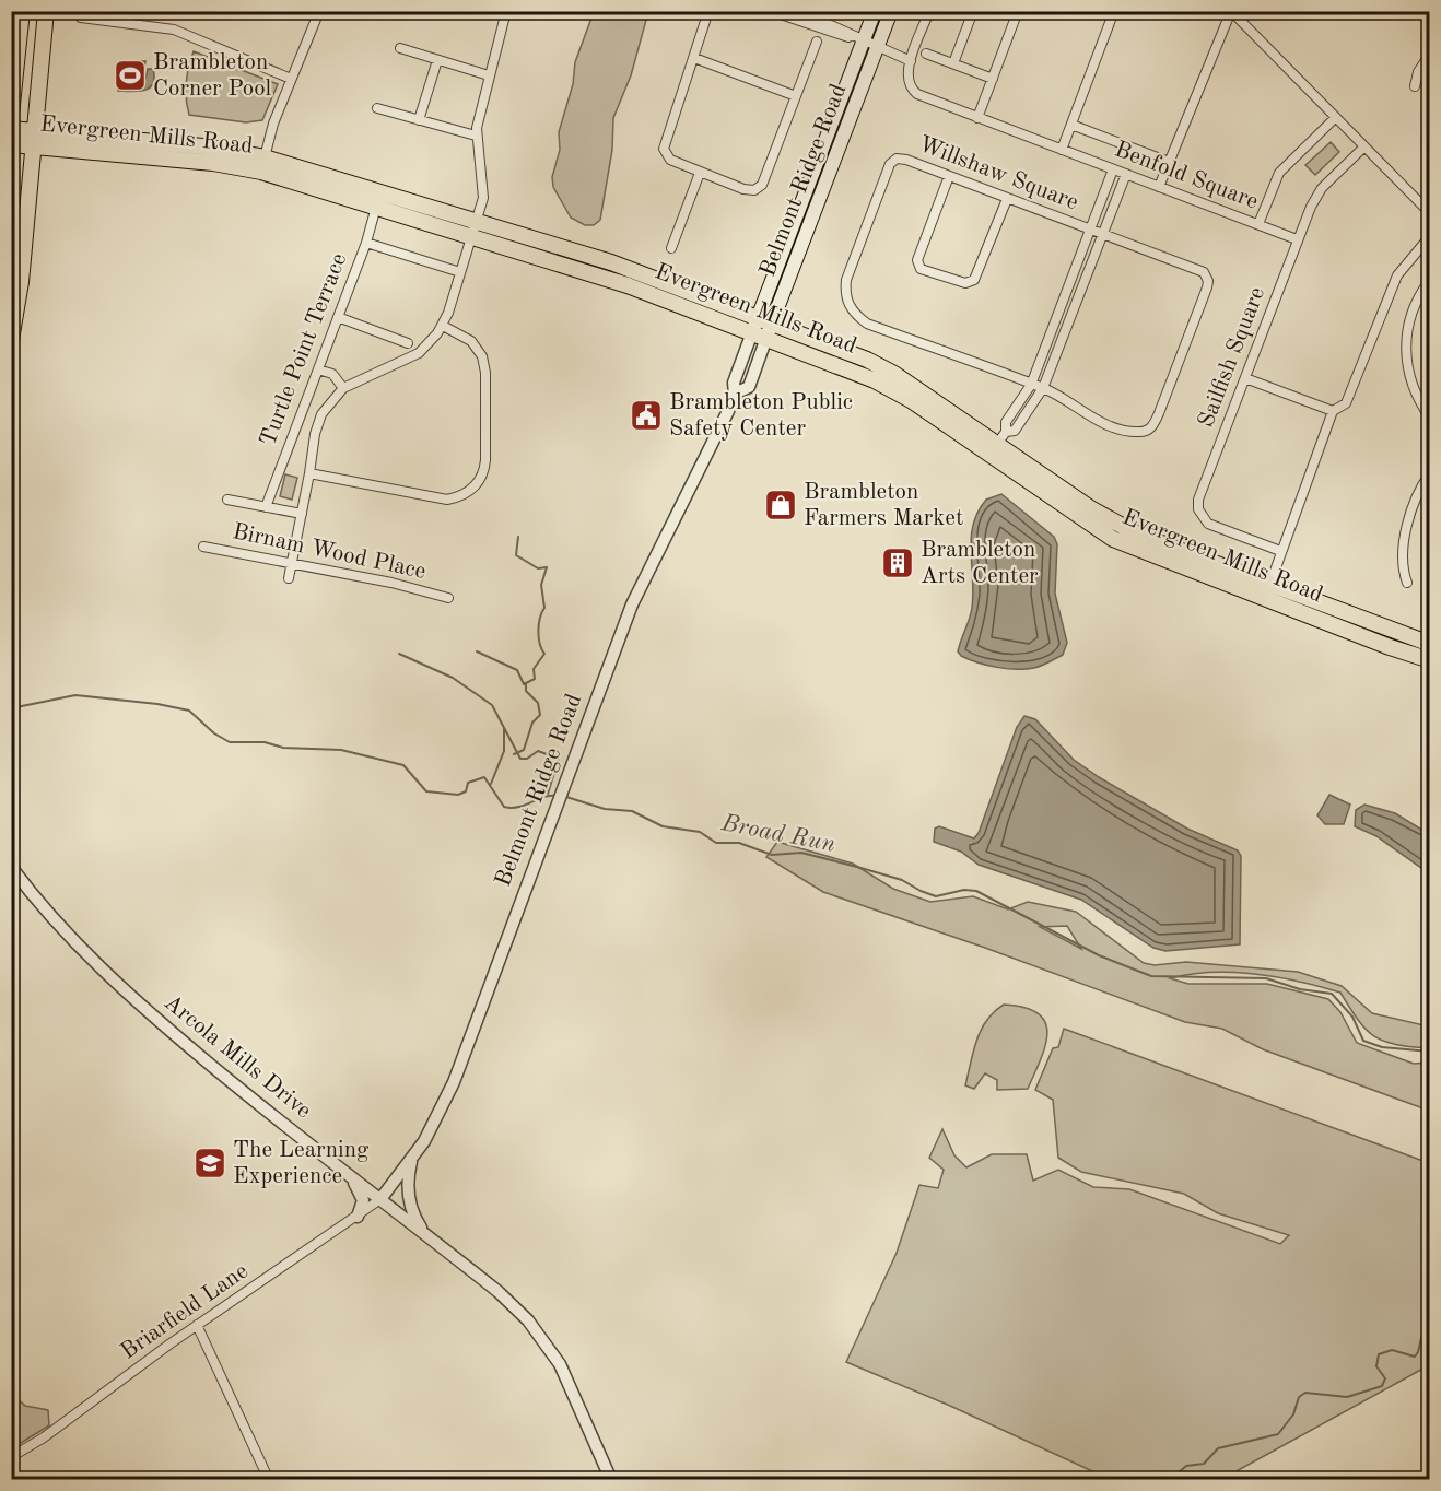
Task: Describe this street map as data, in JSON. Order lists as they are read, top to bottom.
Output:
{
  "streets": {
    "main road": ["Evergreen Mills Road", "Belmont Ridge Road"],
    "street": [
      "Willshaw Square",
      "Benfold Square",
      "Turtle Point Terrace",
      "Sailfish Square",
      "Birnam Wood Place",
      "Arcola Mills Drive",
      "Briarfield Lane"
    ]
  },
  "crossings": [
    ["Evergreen Mills Road", "Belmont Ridge Road"],
    ["Evergreen Mills Road", "Turtle Point Terrace"],
    ["Benfold Square", "Sailfish Square"],
    ["Belmont Ridge Road", "Arcola Mills Drive"],
    ["Belmont Ridge Road", "Briarfield Lane"],
    ["Arcola Mills Drive", "Briarfield Lane"]
  ],
  "water": ["Broad Run"],
  "places": {
    "sports": ["Brambleton Corner Pool"],
    "public building": ["Brambleton Public Safety Center"],
    "shop": ["Brambleton Farmers Market"],
    "building": ["Brambleton Arts Center"],
    "school or university": ["The Learning Experience"]
  }
}
